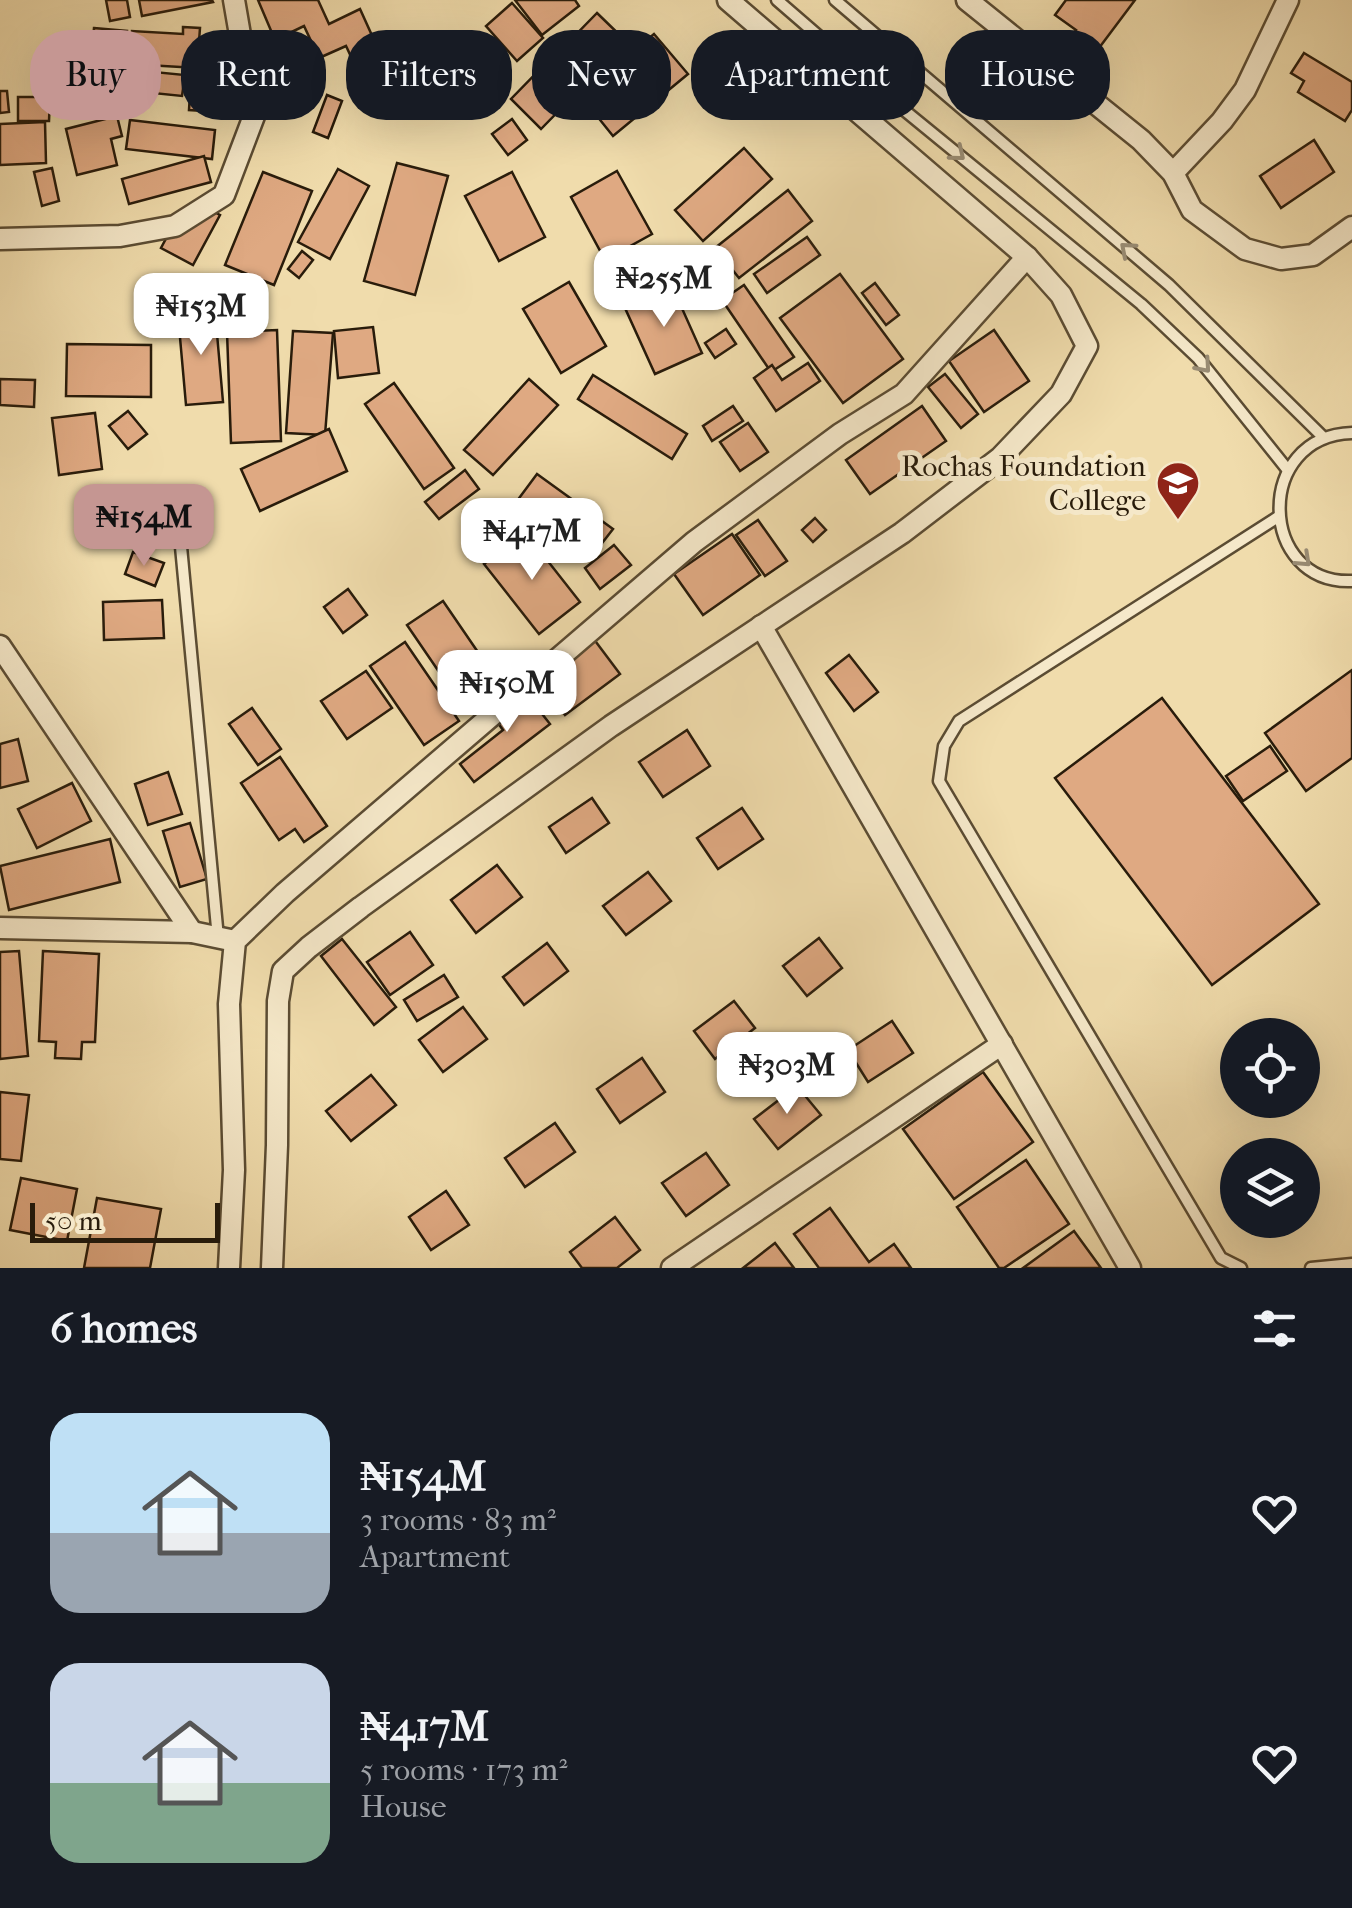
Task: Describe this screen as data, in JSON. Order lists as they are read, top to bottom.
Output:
{
  "places": {
    "school or university": ["Rochas Foundation College"]
  },
  "scale_bar": "50 m",
  "page": {
    "chip": [
      "Buy",
      "Rent",
      "Filters",
      "New",
      "Apartment",
      "House"
    ],
    "price": [
      "₦255M",
      "₦153M",
      "₦154M",
      "₦417M",
      "₦150M",
      "₦303M"
    ],
    "scale": "50 m",
    "heading": "6 homes",
    "list": [
      {
        "name": "₦154M",
        "note": "3 rooms · 83 m² · Apartment"
      },
      {
        "name": "₦417M",
        "note": "5 rooms · 173 m² · House"
      }
    ]
  }
}
